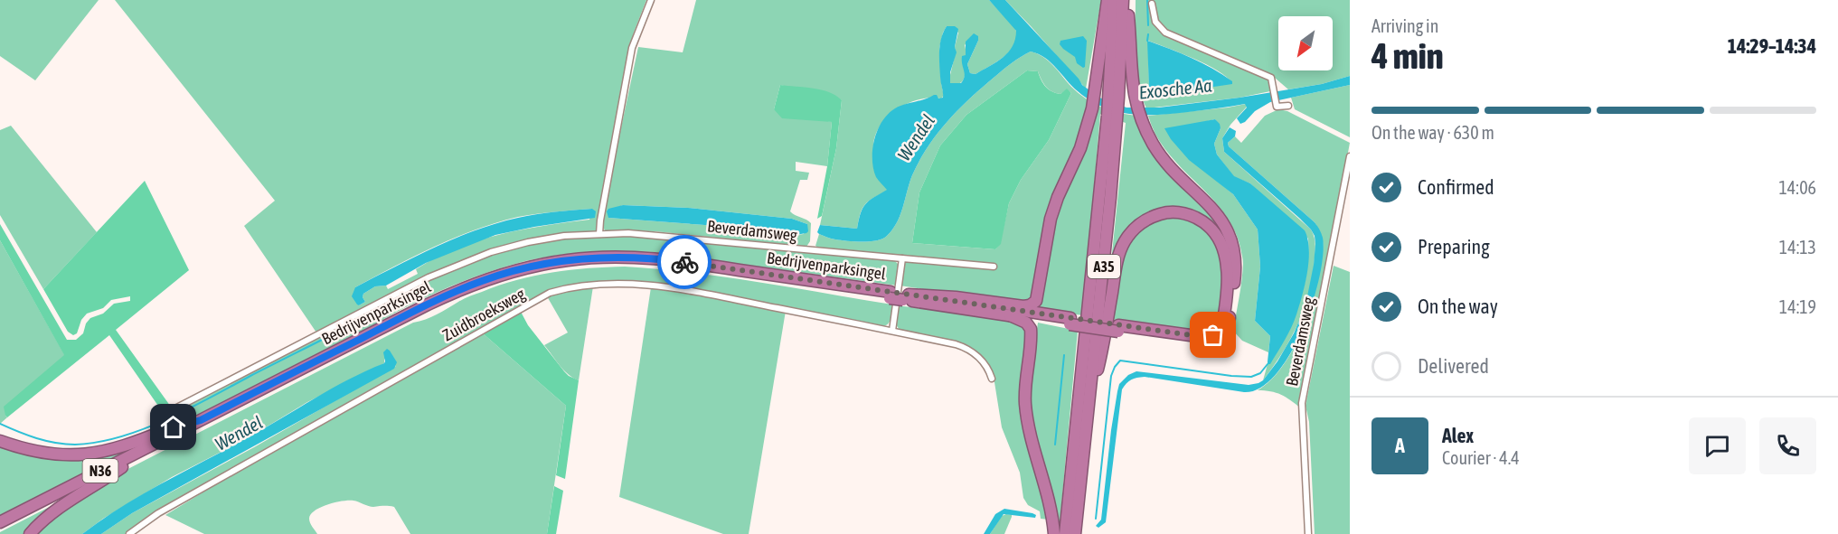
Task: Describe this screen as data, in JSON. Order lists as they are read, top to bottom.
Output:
{
  "streets": {
    "highway": ["Bedrijvenparksingel", "A35", "N36"],
    "street": ["Beverdamsweg", "Zuidbroeksweg"]
  },
  "crossings": [
    ["Bedrijvenparksingel", "A35"],
    ["Bedrijvenparksingel", "N36"]
  ],
  "water": ["Exosche Aa", "Wendel"],
  "north": "bottom left",
  "page": {
    "heading": ["4 min", "Arriving in", "14:29–14:34"],
    "panel": ["Alex", "Courier · 4.4"],
    "bar": "On the way · 630 m",
    "list": [
      ["Confirmed", "14:06"],
      ["Preparing", "14:13"],
      ["On the way", "14:19"],
      "Delivered"
    ],
    "round": "A"
  }
}
